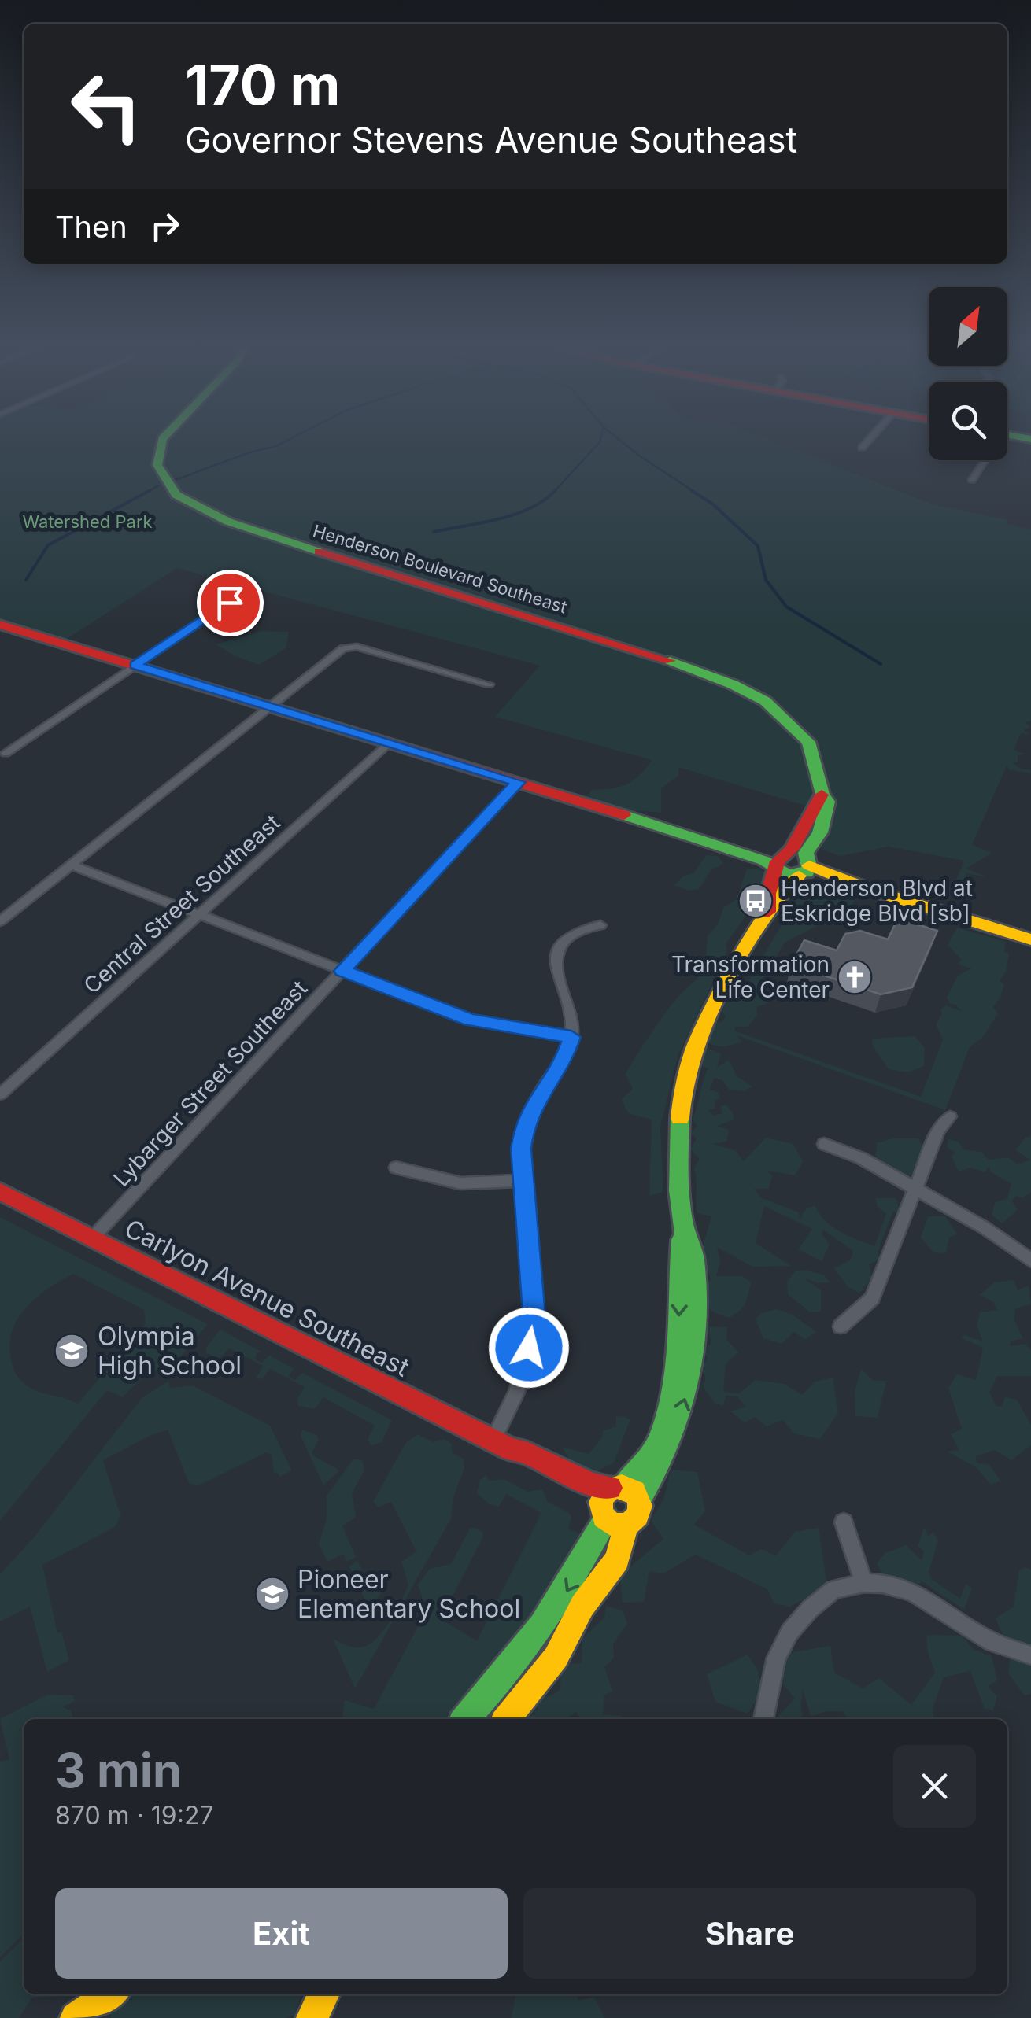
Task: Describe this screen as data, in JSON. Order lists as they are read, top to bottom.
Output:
{
  "streets": {
    "main road": ["Henderson Boulevard Southeast", "Carlyon Avenue Southeast"],
    "street": ["Central Street Southeast", "Lybarger Street Southeast"]
  },
  "crossings": [
    ["Henderson Boulevard Southeast", "Carlyon Avenue Southeast"],
    ["Lybarger Street Southeast", "Carlyon Avenue Southeast"]
  ],
  "parks": ["Watershed Park"],
  "places": {
    "bus stop": ["Henderson Blvd at Eskridge Blvd [sb]"],
    "church": ["Transformation Life Center"],
    "school or university": ["Olympia High School", "Pioneer Elementary School"]
  },
  "north": "top right",
  "page": {
    "turn": ["170 m", "Governor Stevens Avenue Southeast"],
    "then": "Then",
    "heading": ["3 min", "870 m · 19:27"],
    "buttons": ["Exit", "Share"]
  }
}
